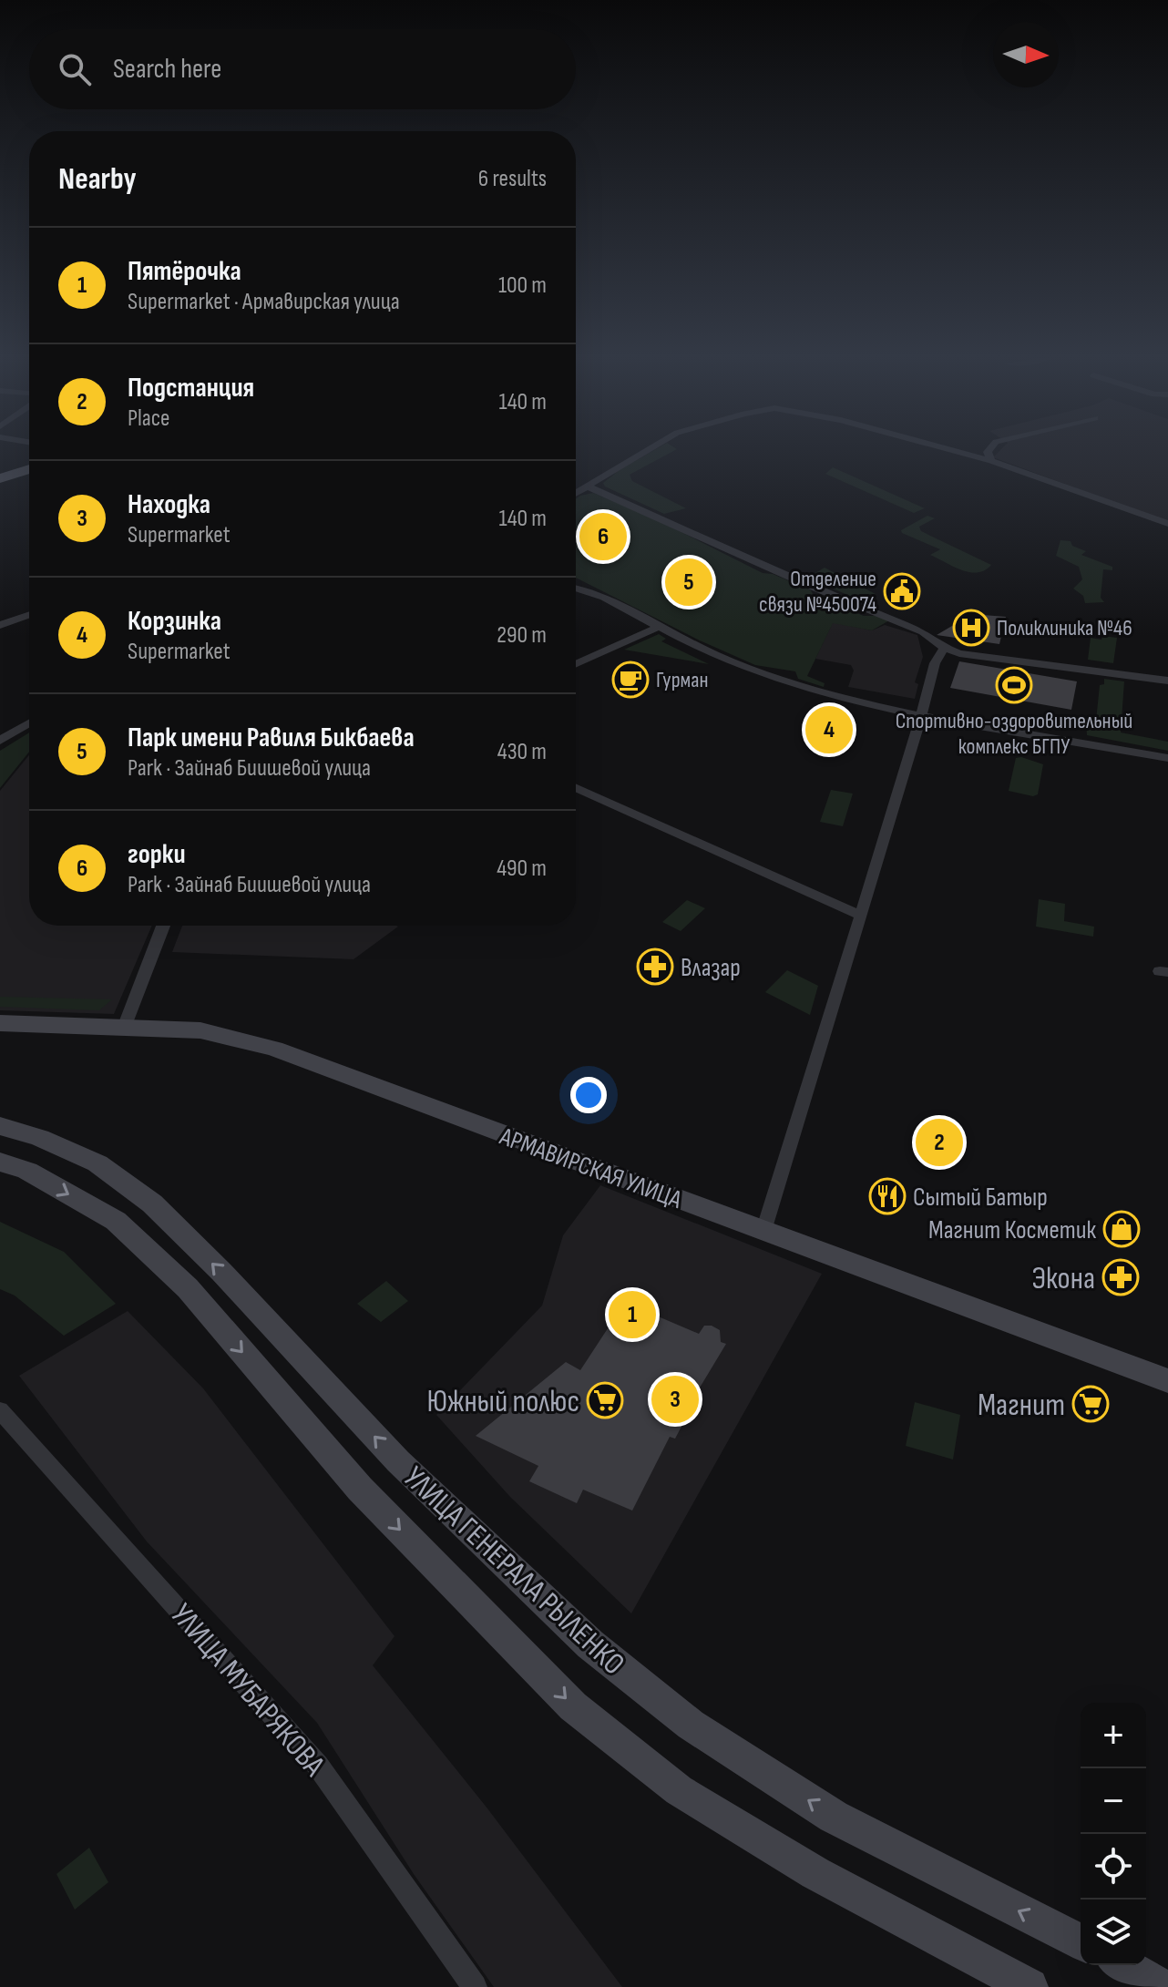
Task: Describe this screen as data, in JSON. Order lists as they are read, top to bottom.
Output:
{
  "streets": {
    "main road": ["АРМАВИРСКАЯ УЛИЦА", "УЛИЦА ГЕНЕРАЛА РЫЛЕНКО"],
    "street": ["УЛИЦА МУБАРЯКОВА"]
  },
  "places": {
    "public building": ["Отделение связи №450074"],
    "hospital": ["Поликлиника №46"],
    "cafe": ["Гурман"],
    "sports": ["Спортивно-оздоровительный комплекс БГПУ"],
    "pharmacy": ["Влазар", "Экона"],
    "restaurant": ["Сытый Батыр"],
    "shop": ["Магнит Косметик"],
    "supermarket": ["Южный полюс", "Магнит"]
  },
  "north": "right",
  "page": {
    "search": "Search here",
    "heading": ["Nearby", "6 results"],
    "list": [
      {
        "mark": "1",
        "name": "Пятёрочка",
        "note": "Supermarket · Армавирская улица",
        "value": "100 m"
      },
      {
        "mark": "2",
        "name": "Подстанция",
        "note": "Place",
        "value": "140 m"
      },
      {
        "mark": "3",
        "name": "Находка",
        "note": "Supermarket",
        "value": "140 m"
      },
      {
        "mark": "4",
        "name": "Корзинка",
        "note": "Supermarket",
        "value": "290 m"
      },
      {
        "mark": "5",
        "name": "Парк имени Равиля Бикбаева",
        "note": "Park · Зайнаб Биишевой улица",
        "value": "430 m"
      },
      {
        "mark": "6",
        "name": "горки",
        "note": "Park · Зайнаб Биишевой улица",
        "value": "490 m"
      }
    ],
    "pins": [
      "6",
      "5",
      "4",
      "2",
      "1",
      "3"
    ],
    "map_buttons": ["+", "−"]
  }
}
